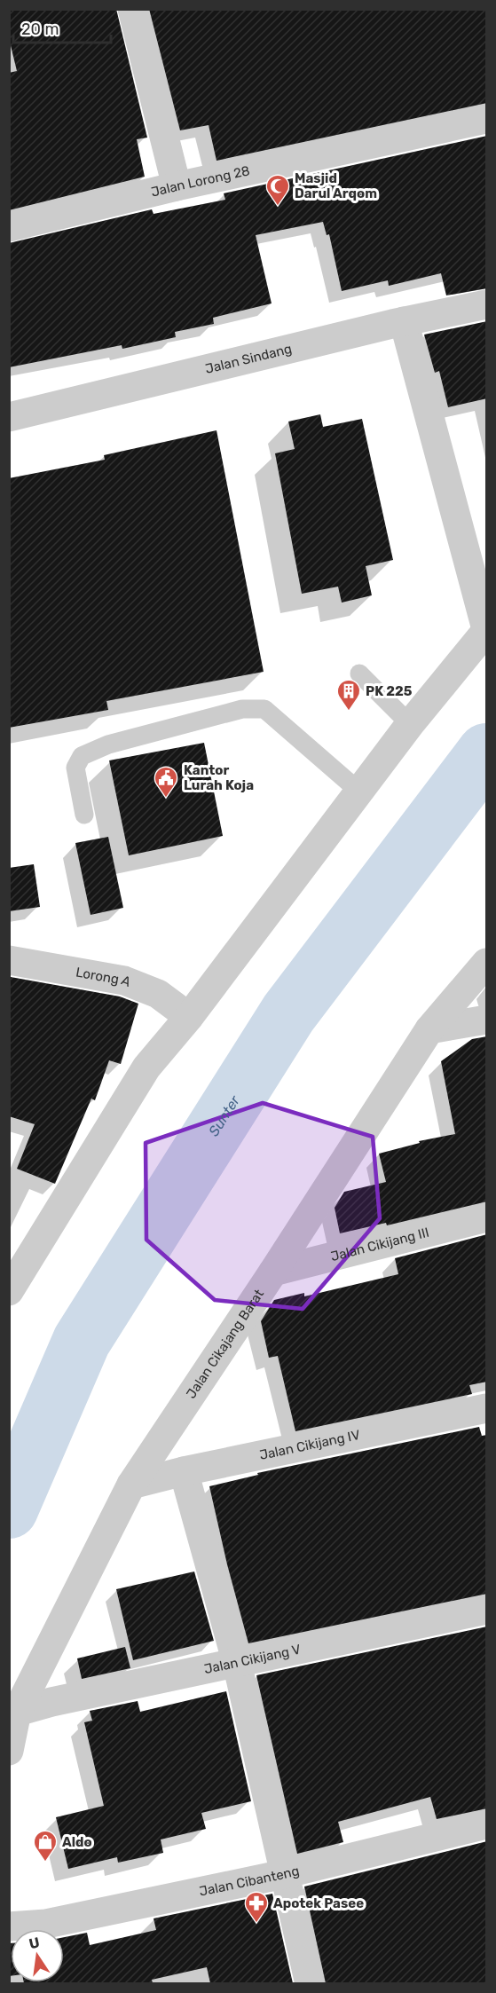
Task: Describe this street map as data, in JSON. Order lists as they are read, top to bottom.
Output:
{
  "streets": {
    "street": [
      "Jalan Lorong 28",
      "Jalan Sindang",
      "Lorong A",
      "Jalan Cikijang III",
      "Jalan Cikajang Barat",
      "Jalan Cikijang IV",
      "Jalan Cikijang V",
      "Jalan Cibanteng"
    ]
  },
  "crossings": [
    ["Jalan Cikijang III", "Jalan Cikajang Barat"],
    ["Jalan Cikajang Barat", "Jalan Cikijang IV"],
    ["Jalan Cikajang Barat", "Jalan Cikijang V"]
  ],
  "water": ["Sunter"],
  "places": {
    "mosque": ["Masjid Darul Arqom"],
    "building": ["PK 225"],
    "public building": ["Kantor Lurah Koja"],
    "shop": ["Aldo"],
    "pharmacy": ["Apotek Pasee"]
  },
  "scale_bar": "20 m",
  "north": "top"
}
